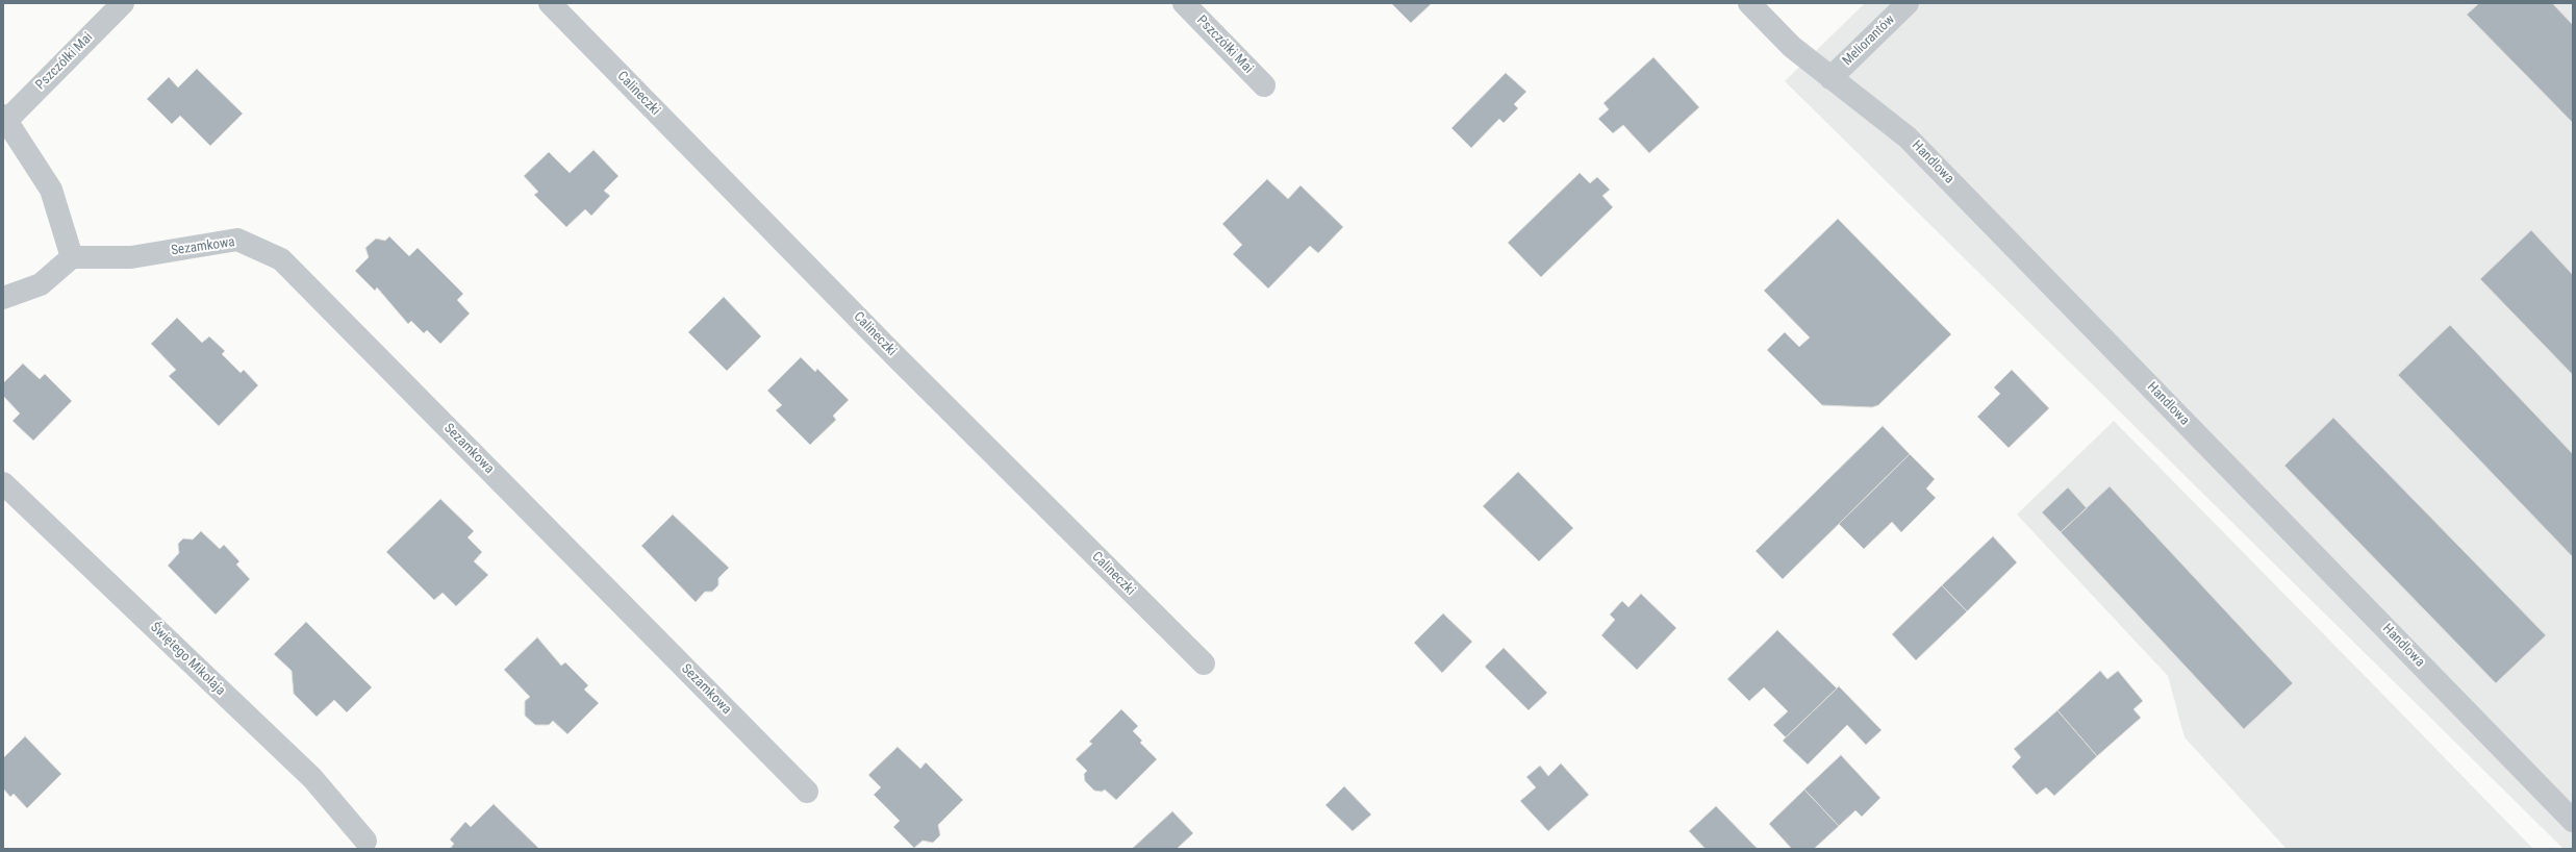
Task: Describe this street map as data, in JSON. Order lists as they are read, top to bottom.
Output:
{
  "streets": {
    "street": [
      "Meliorantów",
      "Pszczółki Mai",
      "Calineczki",
      "Handlowa",
      "Sezamkowa",
      "Świętego Mikołaja"
    ]
  },
  "crossings": [
    ["Meliorantów", "Handlowa"]
  ]
}
